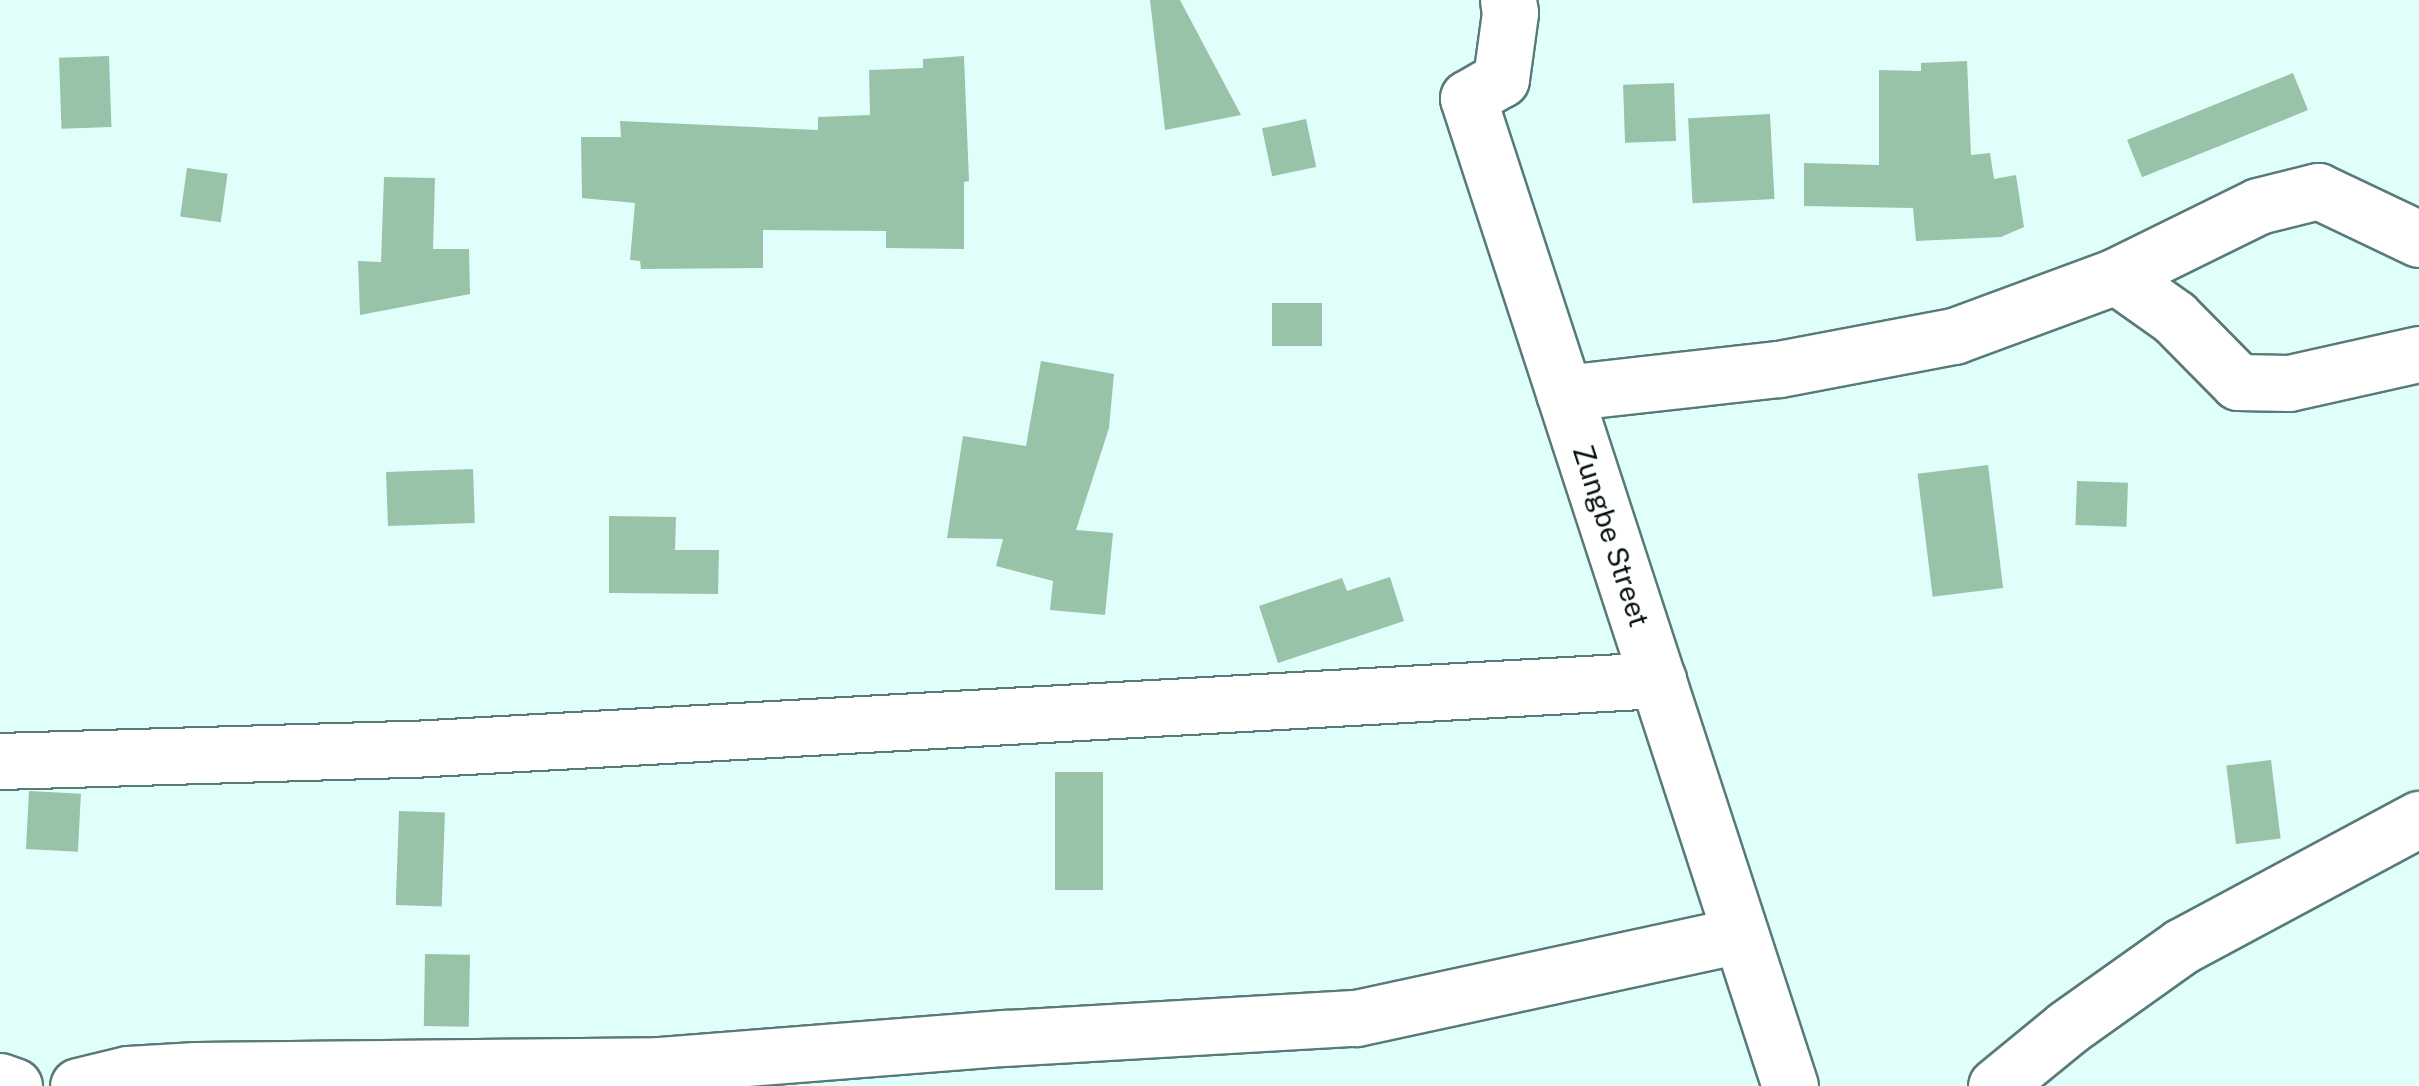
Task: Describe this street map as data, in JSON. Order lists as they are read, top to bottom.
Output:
{
  "streets": {
    "street": ["Zungbe Street"]
  }
}
